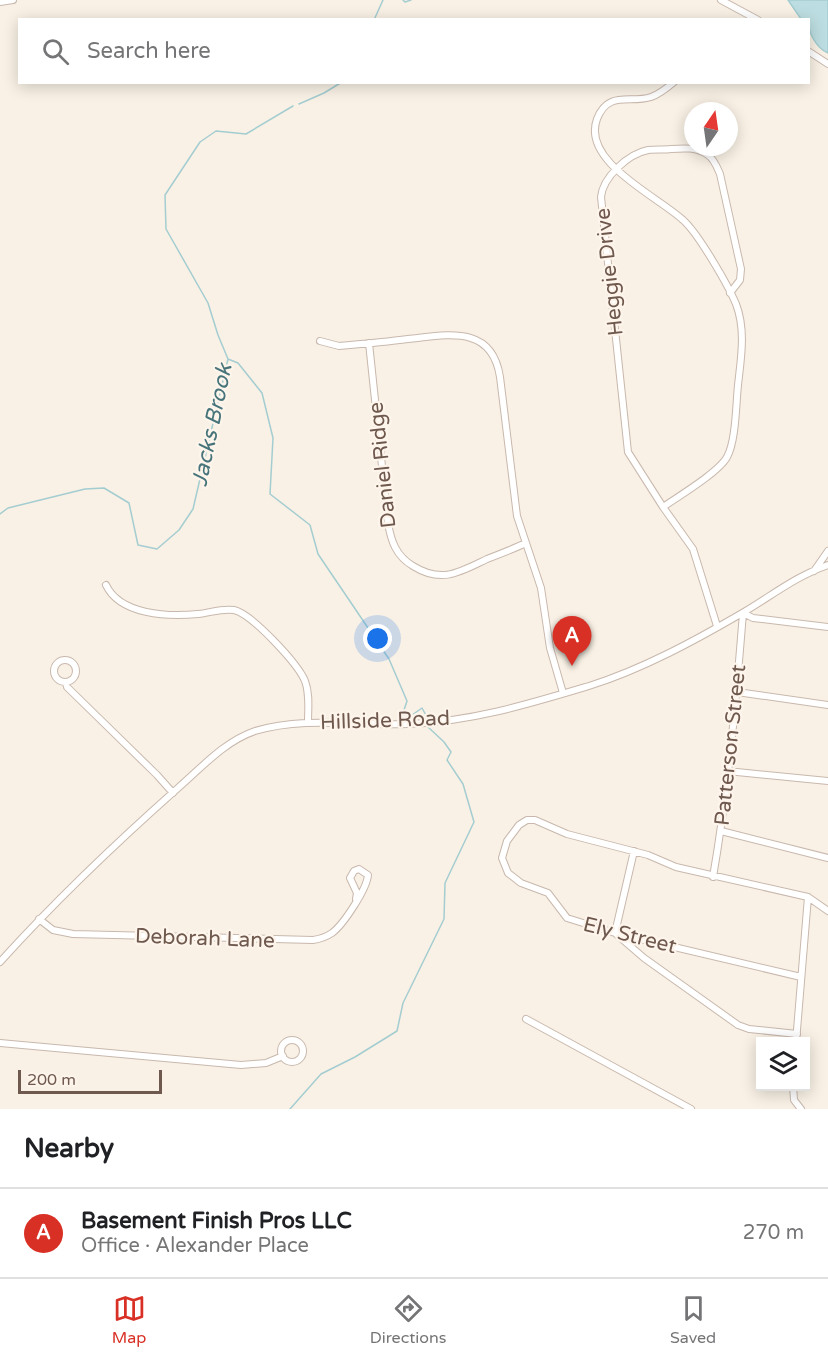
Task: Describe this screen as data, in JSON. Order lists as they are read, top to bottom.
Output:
{
  "streets": {
    "street": [
      "Heggie Drive",
      "Daniel Ridge",
      "Hillside Road",
      "Patterson Street",
      "Ely Street",
      "Deborah Lane"
    ]
  },
  "crossings": [
    ["Heggie Drive", "Hillside Road"],
    ["Hillside Road", "Patterson Street"],
    ["Hillside Road", "Deborah Lane"]
  ],
  "water": ["Jacks Brook"],
  "scale_bar": "200 m",
  "north": "top",
  "page": {
    "search": "Search here",
    "pins": "A",
    "scale": "200 m",
    "heading": "Nearby",
    "list": [
      {
        "mark": "A",
        "name": "Basement Finish Pros LLC",
        "note": "Office · Alexander Place",
        "value": "270 m"
      }
    ],
    "nav": ["Map", "Directions", "Saved"]
  }
}
